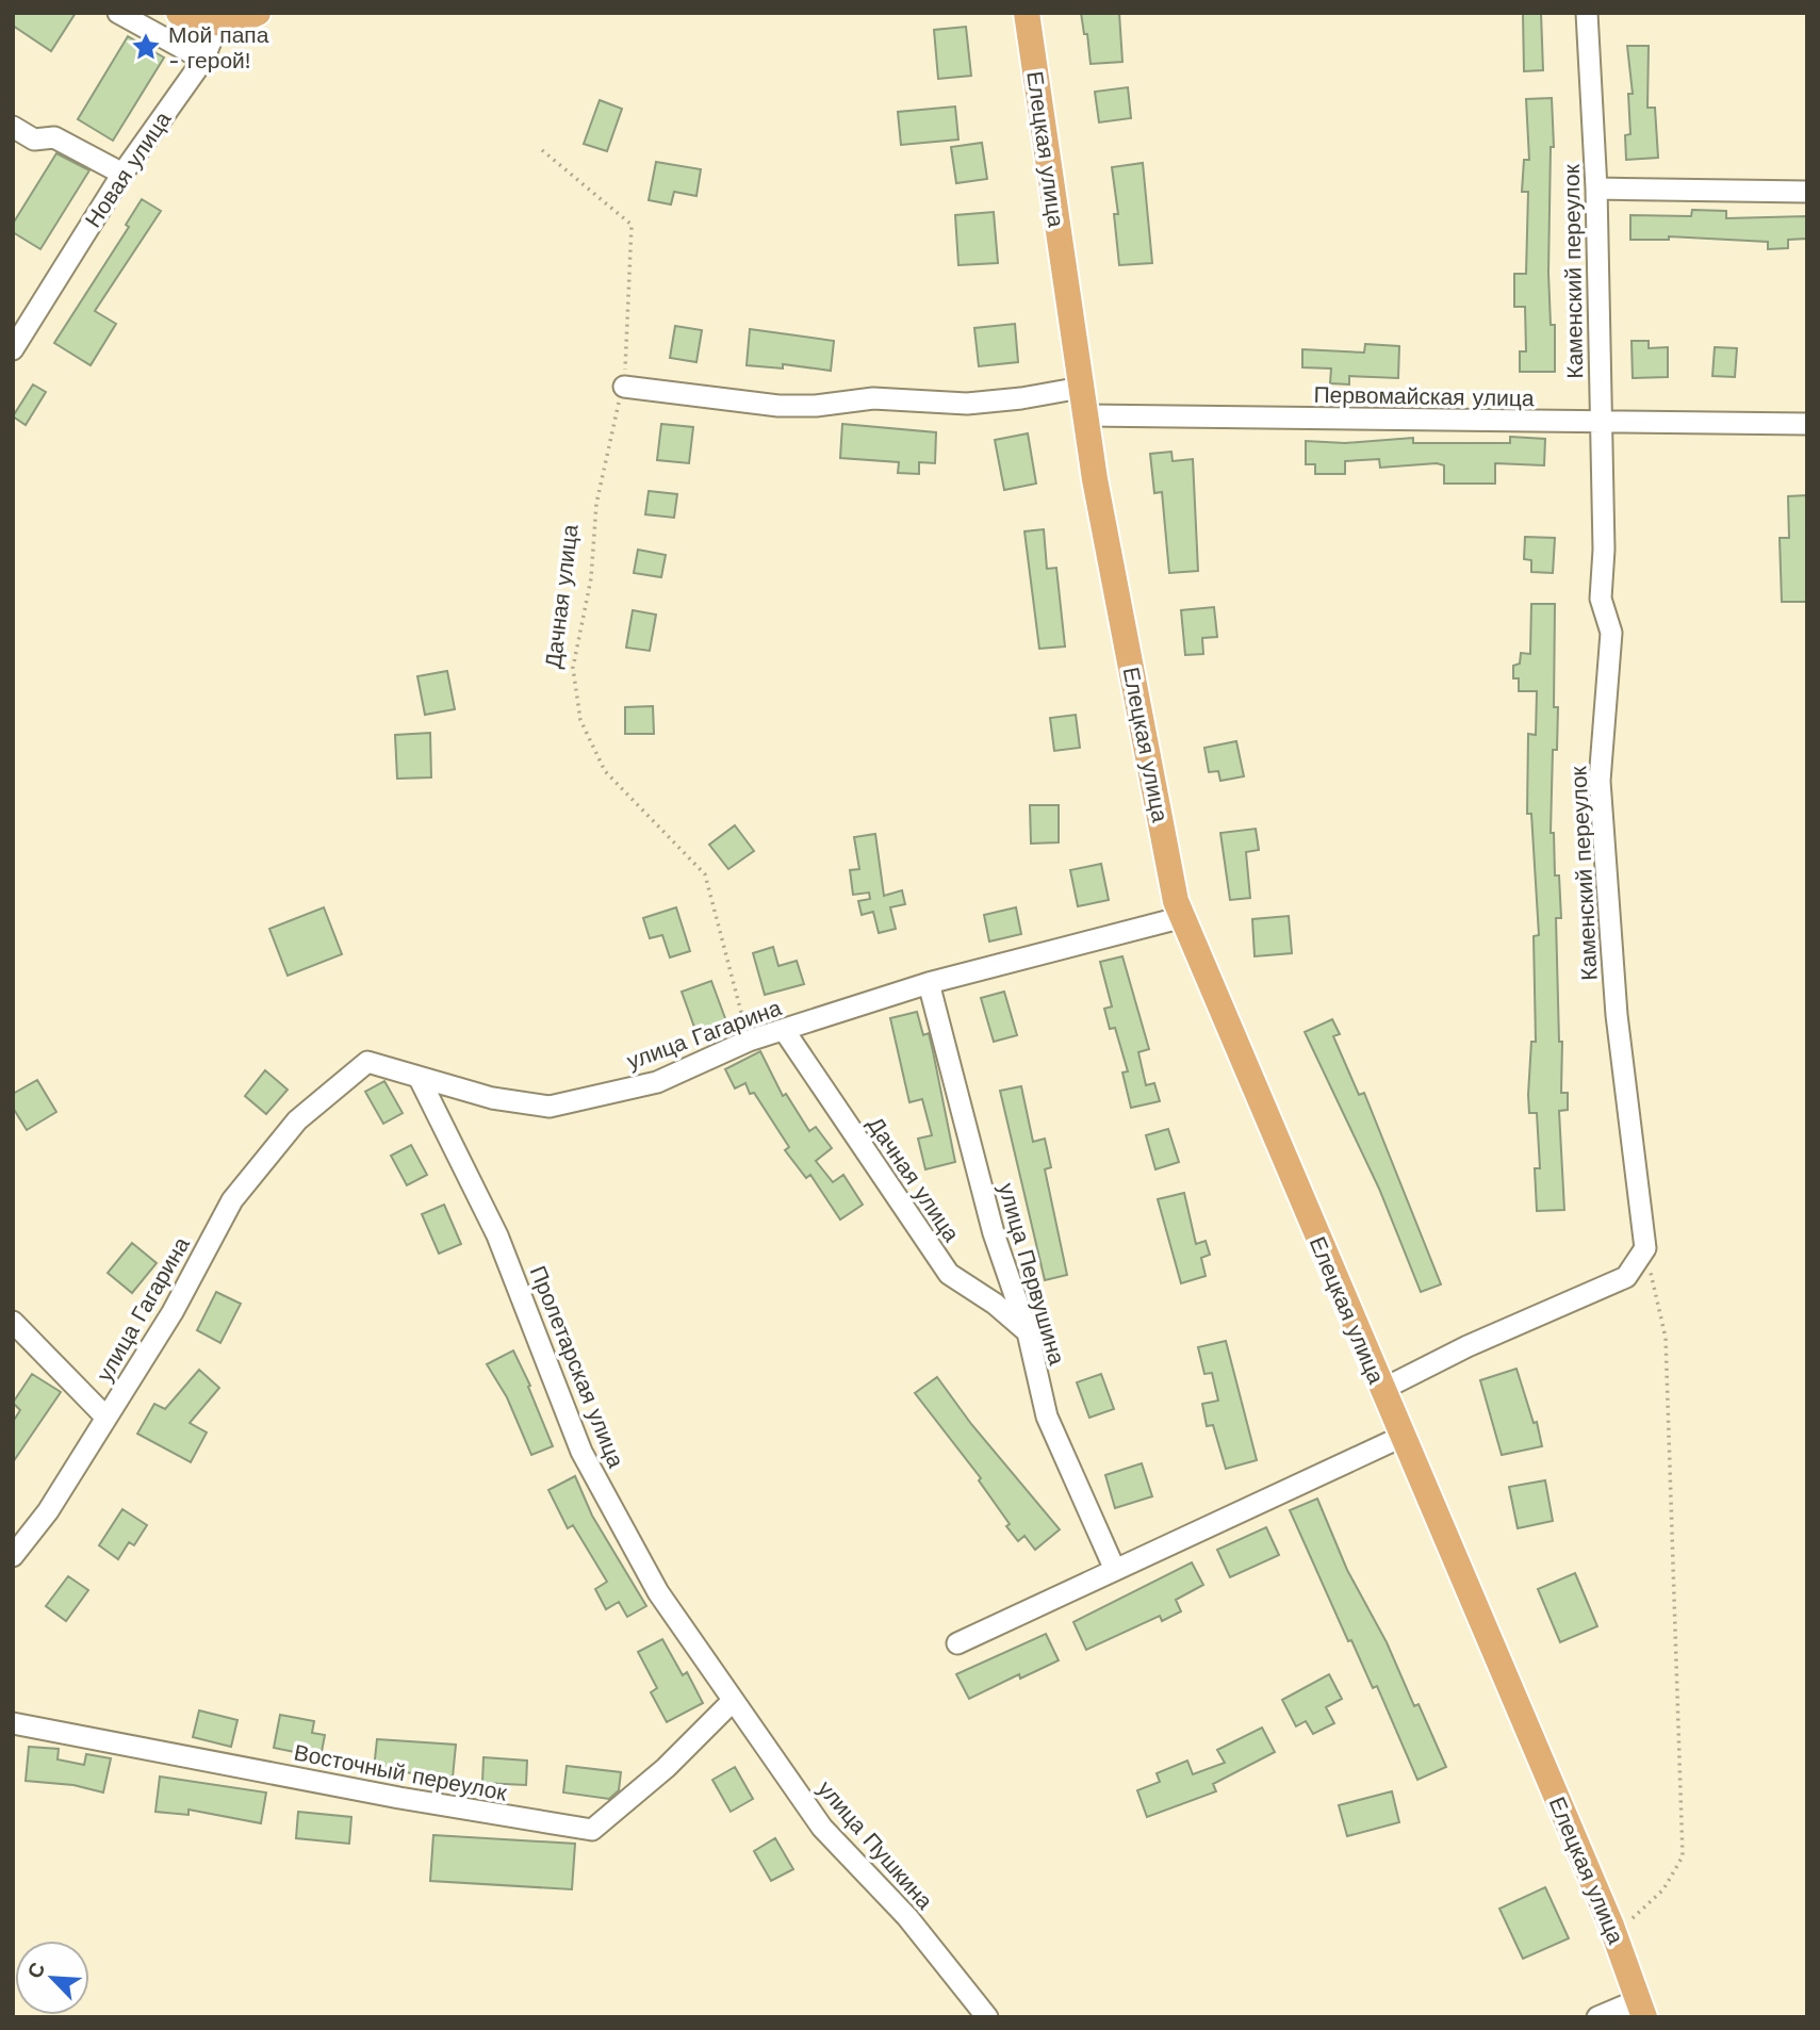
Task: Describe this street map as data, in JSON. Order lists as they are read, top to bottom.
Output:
{
  "streets": {
    "main road": ["Елецкая улица"],
    "street": [
      "Новая улица",
      "Каменский переулок",
      "Первомайская улица",
      "Дачная улица",
      "улица Гагарина",
      "улица Первушина",
      "Пролетарская улица",
      "Восточный переулок",
      "улица Пушкина"
    ]
  },
  "crossings": [
    ["Елецкая улица", "Первомайская улица"],
    ["Елецкая улица", "улица Гагарина"],
    ["Каменский переулок", "Первомайская улица"],
    ["Дачная улица", "улица Гагарина"],
    ["Дачная улица", "улица Первушина"],
    ["улица Гагарина", "улица Первушина"],
    ["улица Гагарина", "Пролетарская улица"],
    ["Пролетарская улица", "Восточный переулок"],
    ["Пролетарская улица", "улица Пушкина"],
    ["Восточный переулок", "улица Пушкина"]
  ],
  "places": {
    "place": ["Мой папа - герой!"]
  },
  "north": "top left"
}
